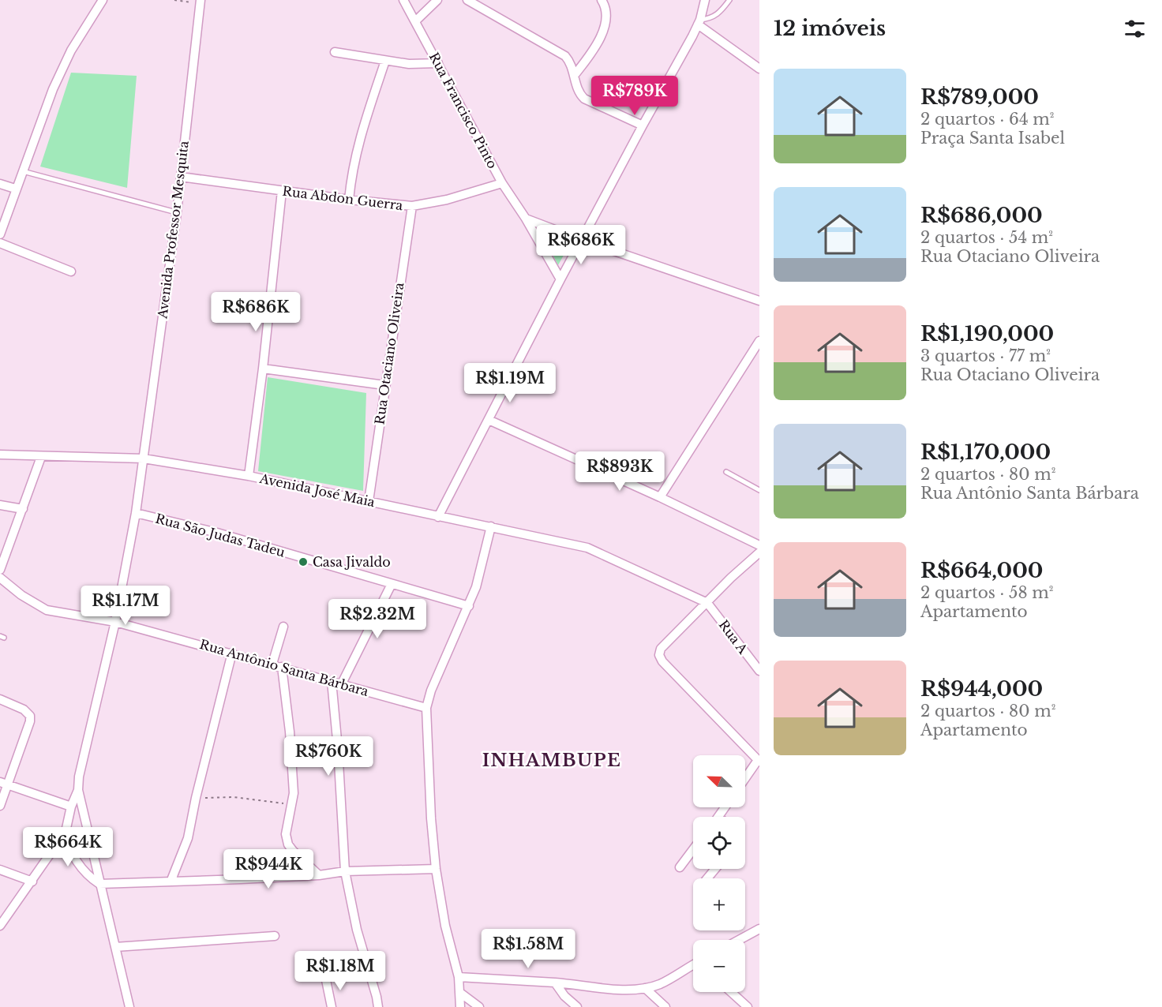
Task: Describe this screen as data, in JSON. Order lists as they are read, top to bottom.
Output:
{
  "streets": {
    "street": [
      "Rua Francisco Pinto",
      "Rua Abdon Guerra",
      "Avenida Professor Mesquita",
      "Rua Otaciano Oliveira",
      "Avenida José Maia",
      "Rua São Judas Tadeu",
      "Rua A",
      "Rua Antônio Santa Bárbara"
    ]
  },
  "crossings": [
    ["Rua Francisco Pinto", "Rua Abdon Guerra"],
    ["Rua Abdon Guerra", "Avenida Professor Mesquita"],
    ["Rua Abdon Guerra", "Rua Otaciano Oliveira"],
    ["Avenida Professor Mesquita", "Avenida José Maia"],
    ["Avenida Professor Mesquita", "Rua São Judas Tadeu"],
    ["Avenida Professor Mesquita", "Rua Antônio Santa Bárbara"],
    ["Rua Otaciano Oliveira", "Avenida José Maia"],
    ["Avenida José Maia", "Rua A"]
  ],
  "districts": ["INHAMBUPE"],
  "places": ["Casa Jivaldo"],
  "north": "top left",
  "page": {
    "heading": "12 imóveis",
    "list": [
      {
        "name": "R$789,000",
        "note": "2 quartos · 64 m² · Praça Santa Isabel"
      },
      {
        "name": "R$686,000",
        "note": "2 quartos · 54 m² · Rua Otaciano Oliveira"
      },
      {
        "name": "R$1,190,000",
        "note": "3 quartos · 77 m² · Rua Otaciano Oliveira"
      },
      {
        "name": "R$1,170,000",
        "note": "2 quartos · 80 m² · Rua Antônio Santa Bárbara"
      },
      {
        "name": "R$664,000",
        "note": "2 quartos · 58 m² · Apartamento"
      },
      {
        "name": "R$944,000",
        "note": "2 quartos · 80 m² · Apartamento"
      }
    ],
    "price": [
      "R$789K",
      "R$686K",
      "R$686K",
      "R$1.19M",
      "R$893K",
      "R$1.17M",
      "R$2.32M",
      "R$760K",
      "R$664K",
      "R$944K",
      "R$1.58M",
      "R$1.18M"
    ],
    "map_buttons": ["+", "−"]
  }
}
